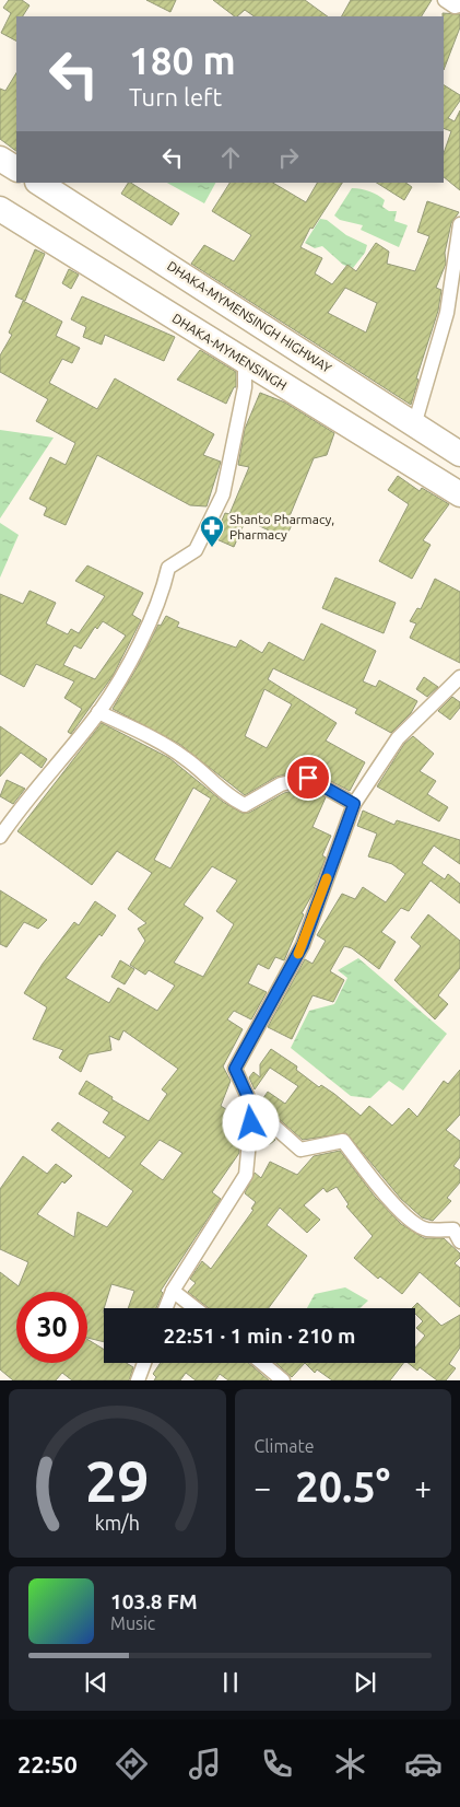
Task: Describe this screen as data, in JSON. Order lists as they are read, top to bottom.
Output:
{
  "streets": {
    "highway": ["DHAKA-MYMENSINGH HIGHWAY", "DHAKA-MYMENSINGH"]
  },
  "places": {
    "pharmacy": ["Shanto Pharmacy, Pharmacy"]
  },
  "page": {
    "turn": ["180 m", "Turn left"],
    "limit": "30",
    "trip": "22:51 · 1 min · 210 m",
    "tile": "Climate",
    "heat": ["−", "20.5°", "+"],
    "song": ["103.8 FM", "Music"],
    "tabs": "22:50",
    "gauge": ["29", "km/h"]
  }
}
